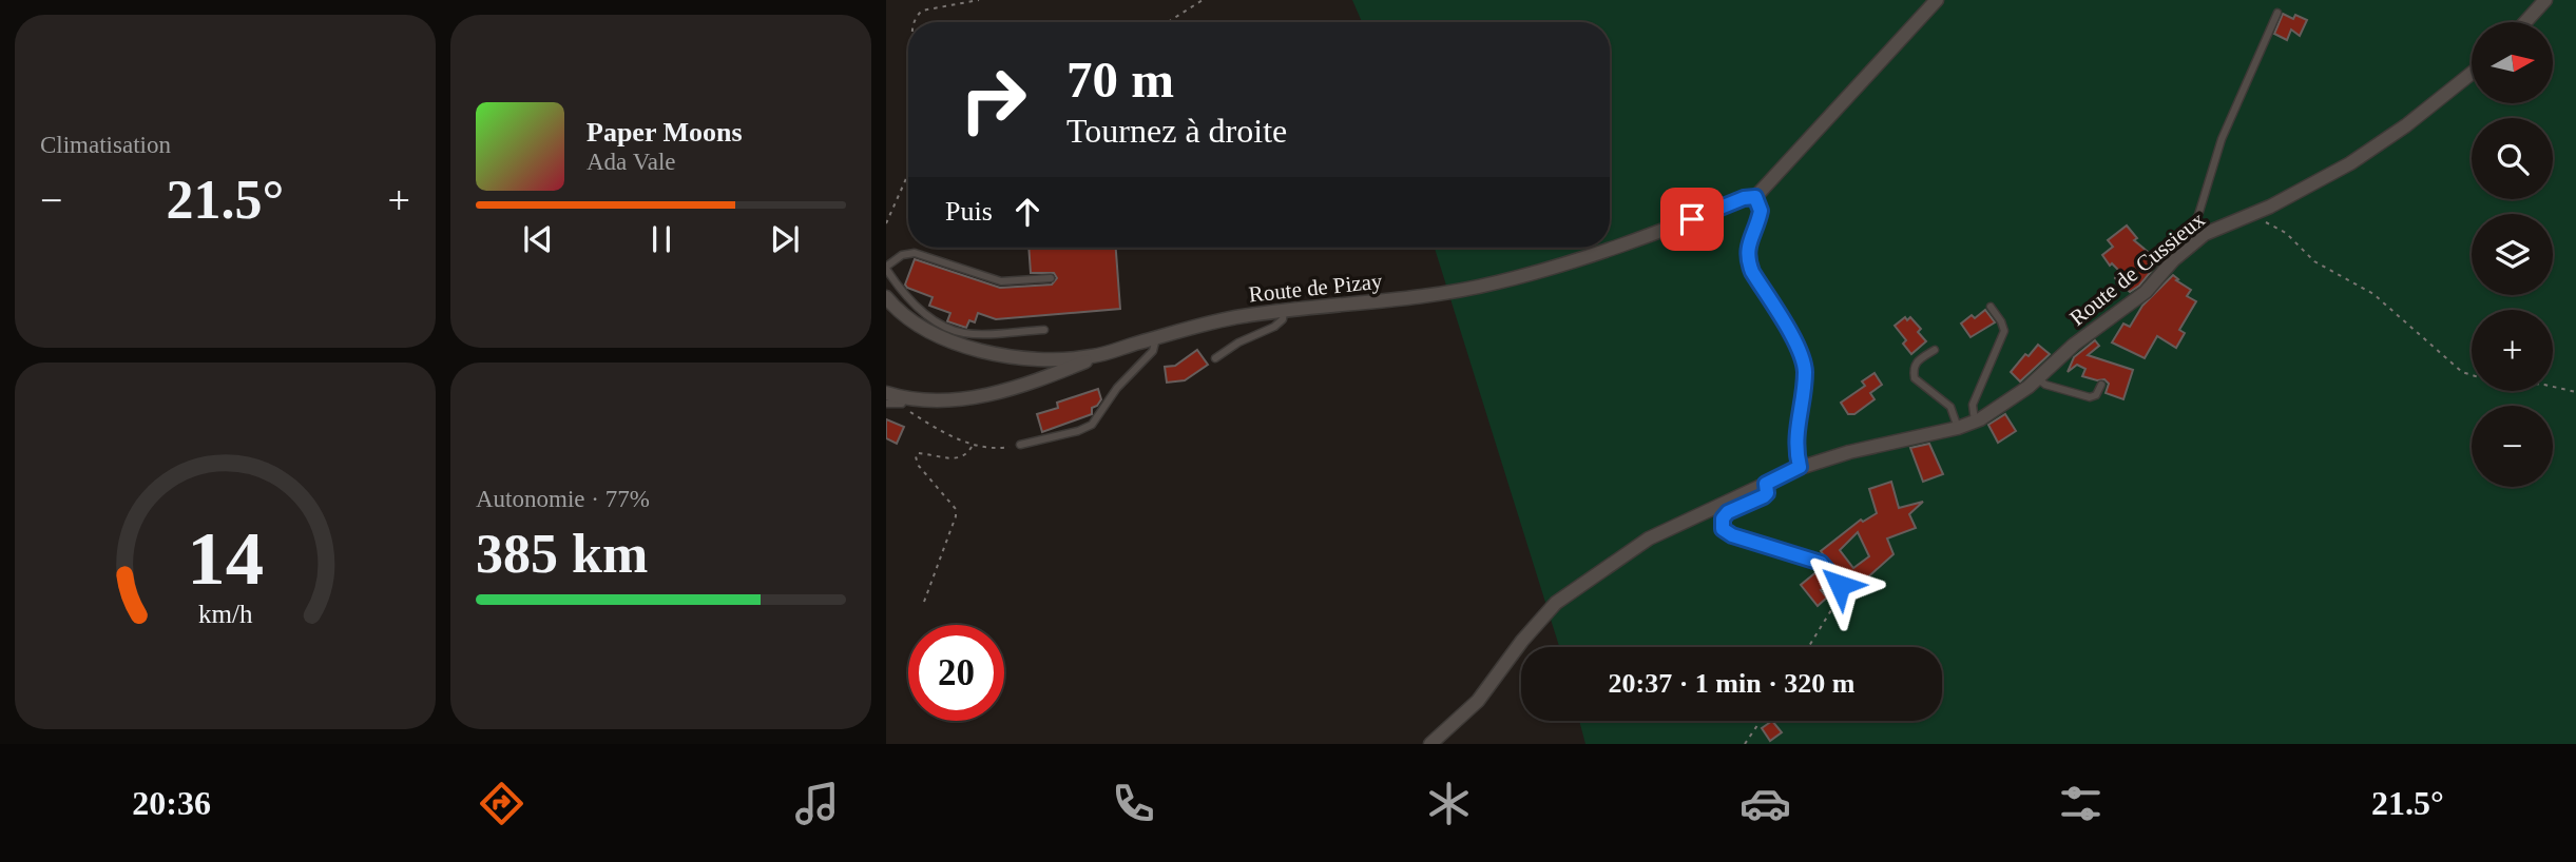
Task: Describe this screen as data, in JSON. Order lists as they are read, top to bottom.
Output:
{
  "streets": {
    "street": ["Route de Cussieux", "Route de Pizay"]
  },
  "north": "right",
  "page": {
    "tile": [
      "Climatisation",
      ["Autonomie · 77%", "385 km"]
    ],
    "map_buttons": ["+", "−"],
    "turn": ["70 m", "Tournez à droite"],
    "song": ["Paper Moons", "Ada Vale"],
    "heat": ["−", "21.5°", "+"],
    "then": "Puis",
    "limit": "20",
    "trip": "20:37 · 1 min · 320 m",
    "tabs": ["20:36", "21.5°"],
    "gauge": ["14", "km/h"]
  }
}
